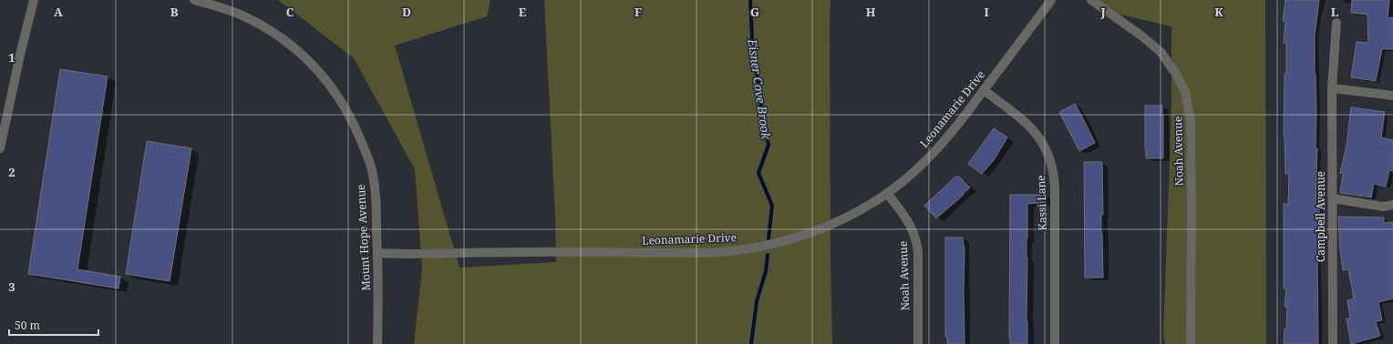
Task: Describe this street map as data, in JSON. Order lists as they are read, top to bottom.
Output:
{
  "streets": {
    "street": [
      "Leonamarie Drive",
      "Noah Avenue",
      "Kassi Lane",
      "Campbell Avenue",
      "Mount Hope Avenue"
    ]
  },
  "crossings": [
    ["Leonamarie Drive", "Noah Avenue"],
    ["Leonamarie Drive", "Kassi Lane"],
    ["Leonamarie Drive", "Mount Hope Avenue"]
  ],
  "water": ["Eisner Cove Brook"],
  "scale_bar": "50 m",
  "grid": {
    "columns": [
      "A",
      "B",
      "C",
      "D",
      "E",
      "F",
      "G",
      "H",
      "I",
      "J",
      "K",
      "L"
    ],
    "rows": ["1", "2", "3"]
  }
}
